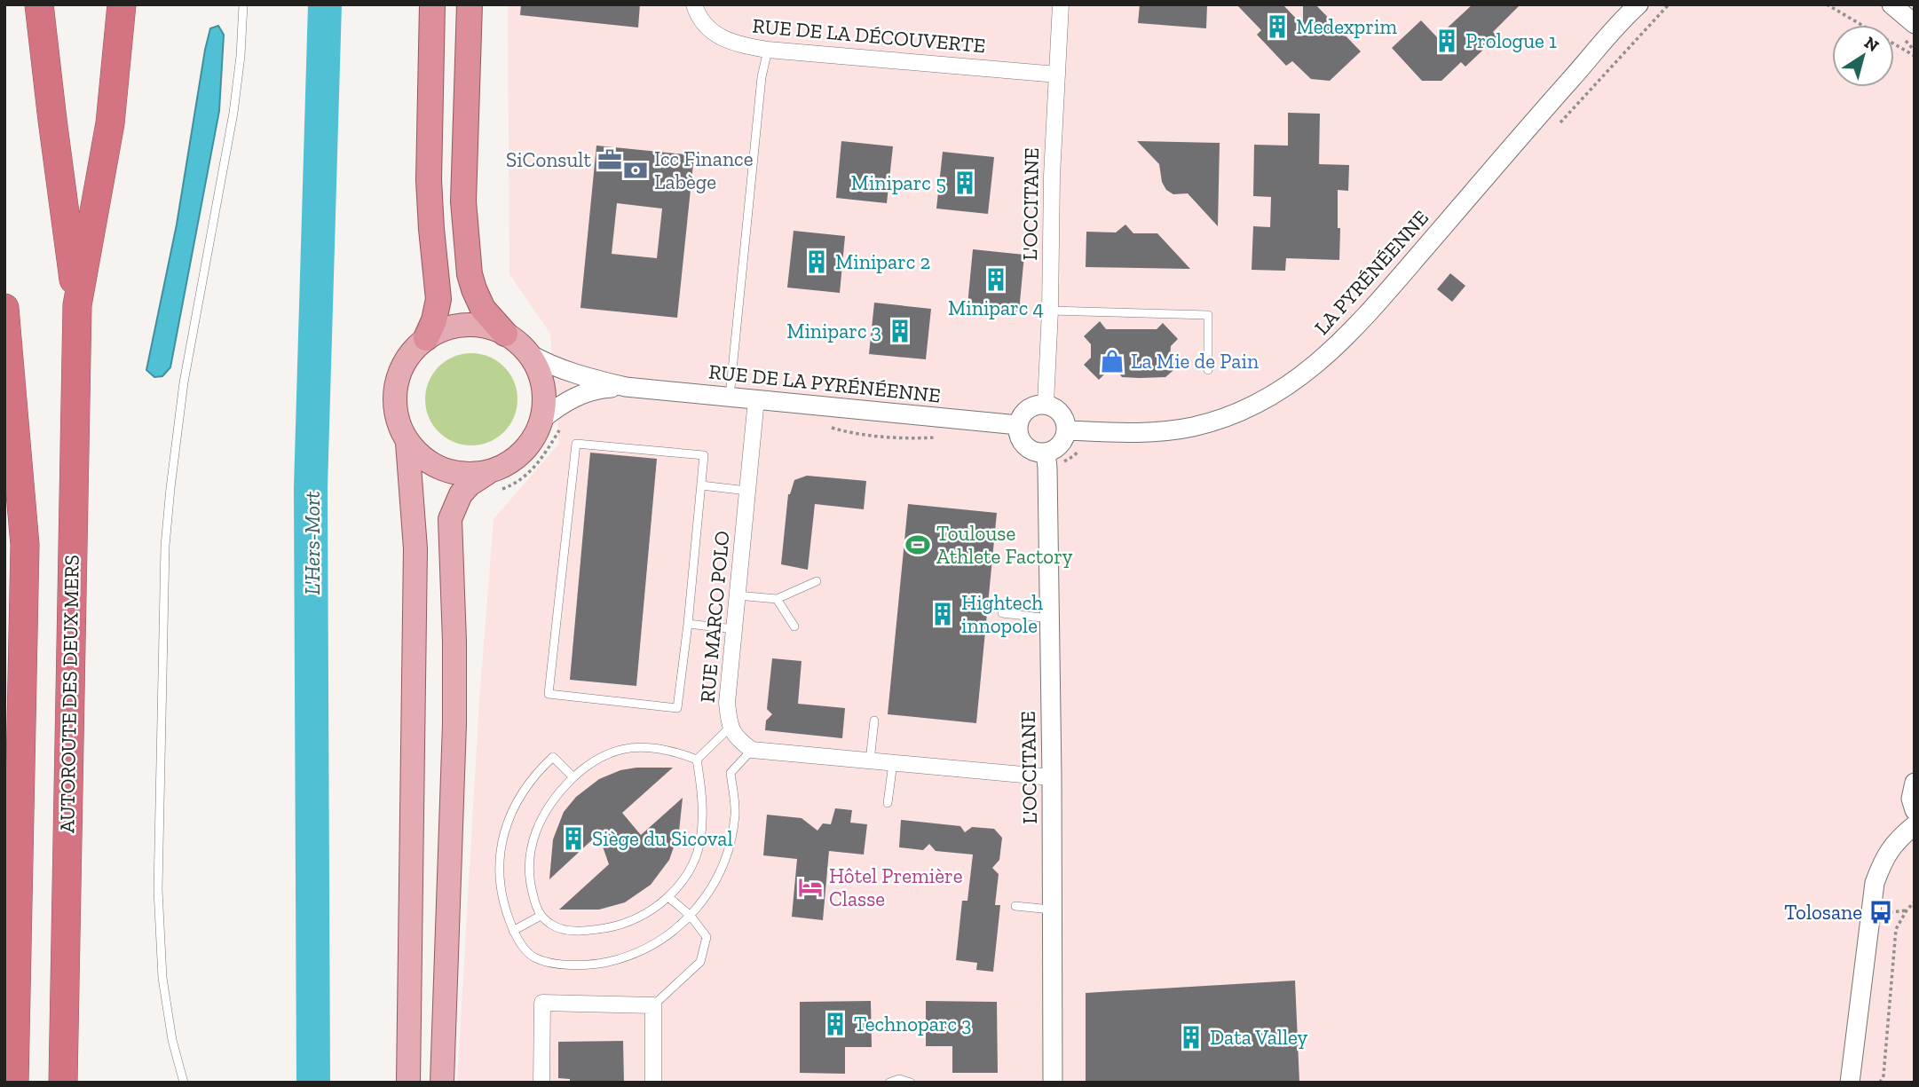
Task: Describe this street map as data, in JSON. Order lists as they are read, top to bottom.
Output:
{
  "streets": {
    "highway": ["AUTOROUTE DES DEUX MERS"],
    "street": [
      "RUE DE LA DÉCOUVERTE",
      "L'OCCITANE",
      "LA PYRÉNÉENNE",
      "RUE DE LA PYRÉNÉENNE",
      "RUE MARCO POLO"
    ]
  },
  "crossings": [
    ["RUE DE LA DÉCOUVERTE", "L'OCCITANE"],
    ["L'OCCITANE", "LA PYRÉNÉENNE"],
    ["L'OCCITANE", "RUE DE LA PYRÉNÉENNE"],
    ["LA PYRÉNÉENNE", "RUE DE LA PYRÉNÉENNE"],
    ["RUE DE LA PYRÉNÉENNE", "RUE MARCO POLO"]
  ],
  "water": ["L'Hers-Mort"],
  "places": {
    "building": [
      "Medexprim",
      "Prologue 1",
      "Miniparc 5",
      "Miniparc 2",
      "Miniparc 4",
      "Miniparc 3",
      "Hightech innopole",
      "Siège du Sicoval",
      "Technoparc 3",
      "Data Valley"
    ],
    "office": ["SiConsult"],
    "bank": ["Icc Finance Labège"],
    "shop": ["La Mie de Pain"],
    "sports": ["Toulouse Athlete Factory"],
    "hotel": ["Hôtel Première Classe"],
    "bus stop": ["Tolosane"]
  },
  "north": "top right"
}
